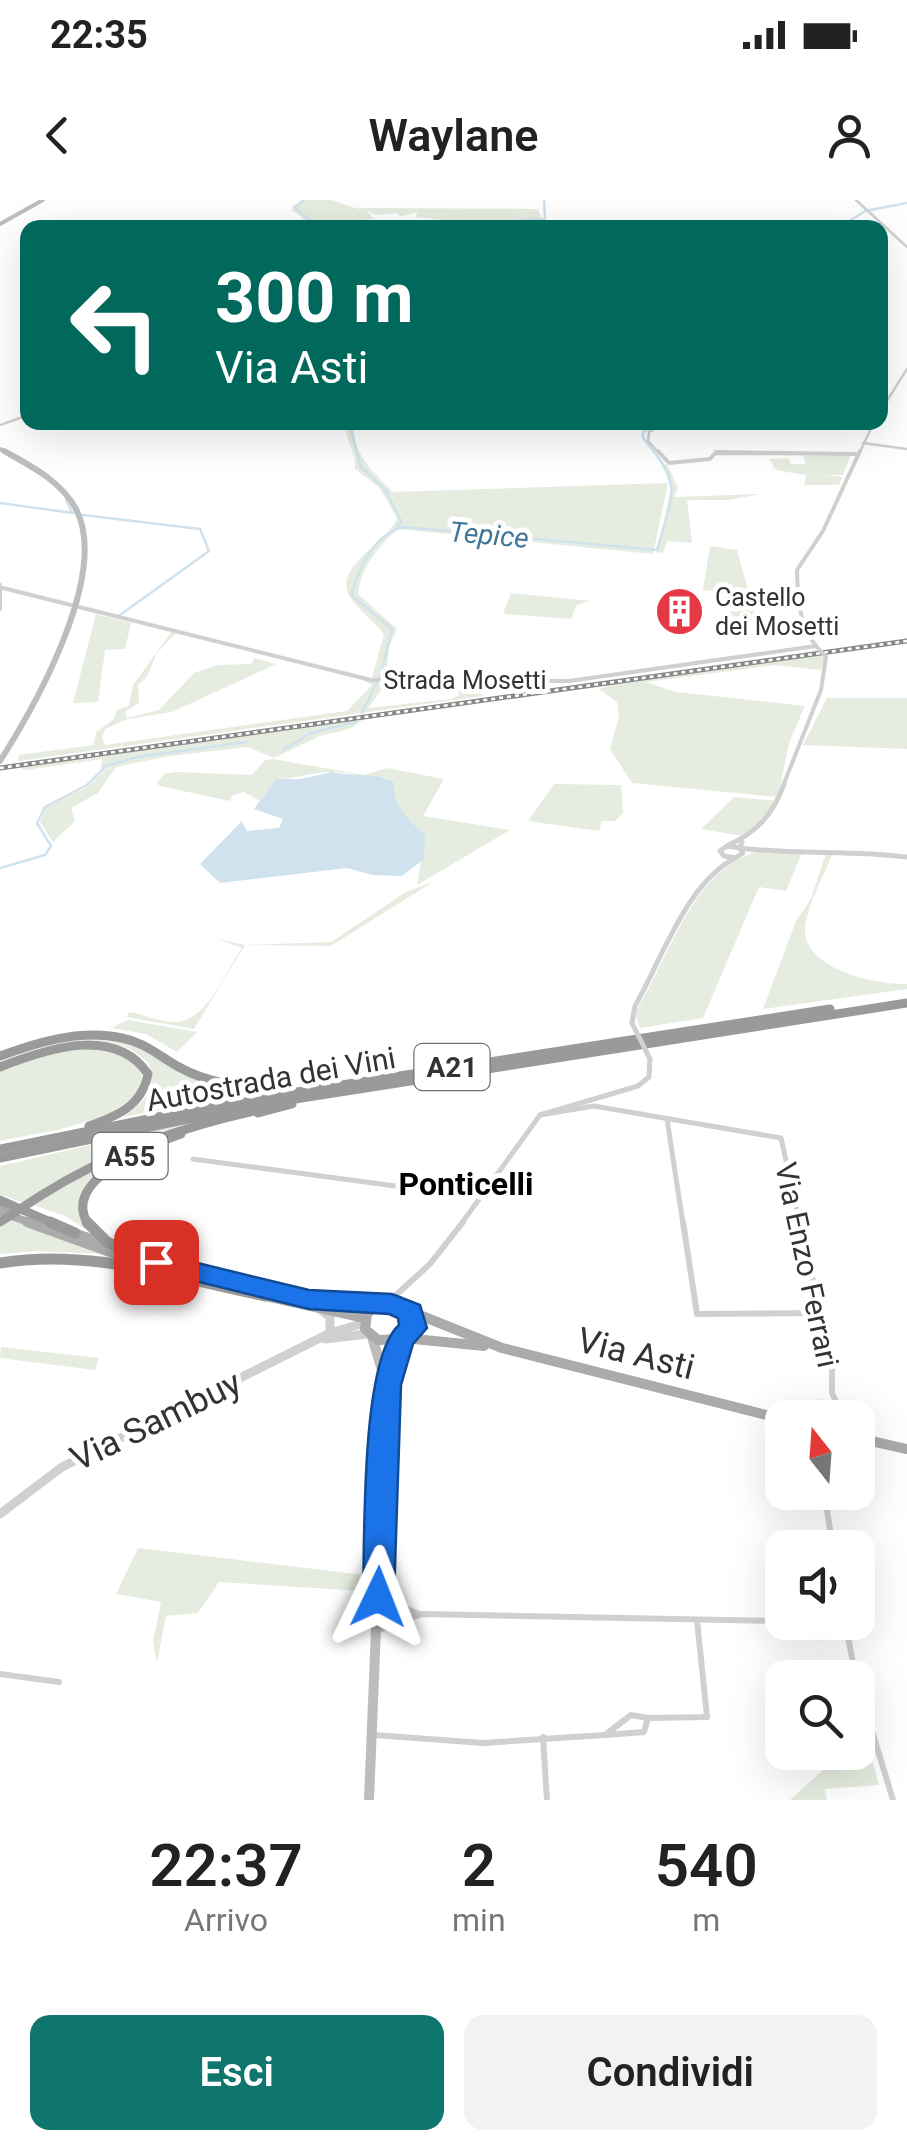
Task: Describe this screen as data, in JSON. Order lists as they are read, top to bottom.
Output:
{
  "streets": {
    "highway": ["A21", "Autostrada dei Vini", "A55"],
    "main road": ["Via Asti"],
    "street": ["Strada Mosetti", "Via Enzo Ferrari", "Via Sambuy"]
  },
  "crossings": [
    ["Autostrada dei Vini", "A55"],
    ["Via Asti", "Via Sambuy"]
  ],
  "districts": ["Ponticelli"],
  "water": ["Tepice"],
  "places": {
    "building": ["Castello dei Mosetti"]
  },
  "north": "top",
  "page": {
    "status": "22:35",
    "header": "Waylane",
    "turn": ["300 m", "Via Asti"],
    "eta": [
      "22:37",
      "Arrivo",
      "2",
      "min",
      "540",
      "m"
    ],
    "buttons": ["Esci", "Condividi"]
  }
}
